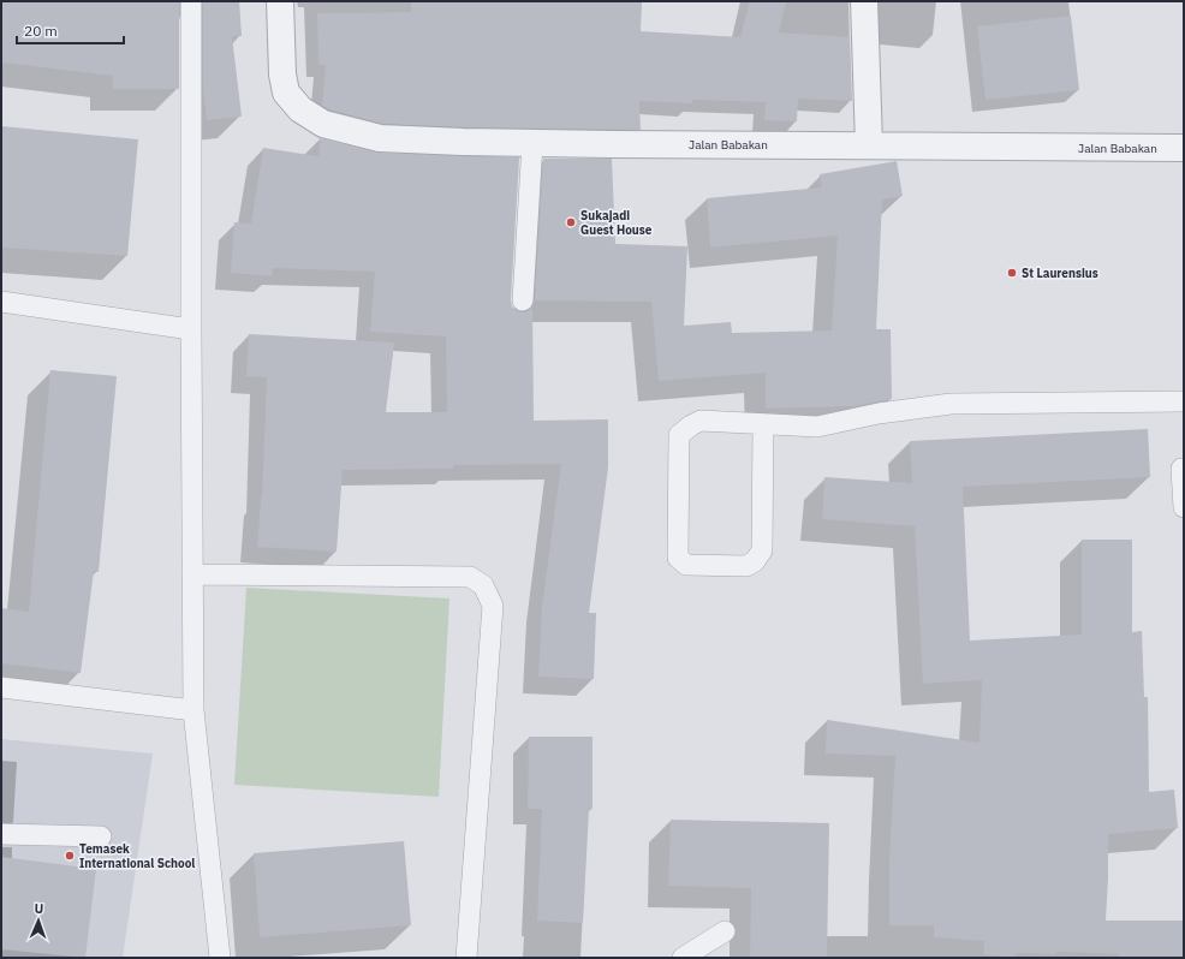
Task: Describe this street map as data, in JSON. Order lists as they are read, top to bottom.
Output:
{
  "streets": {
    "street": ["Jalan Babakan"]
  },
  "places": ["Sukajadi Guest House", "St Laurensius", "Temasek International School"],
  "scale_bar": "20 m",
  "north": "top"
}
